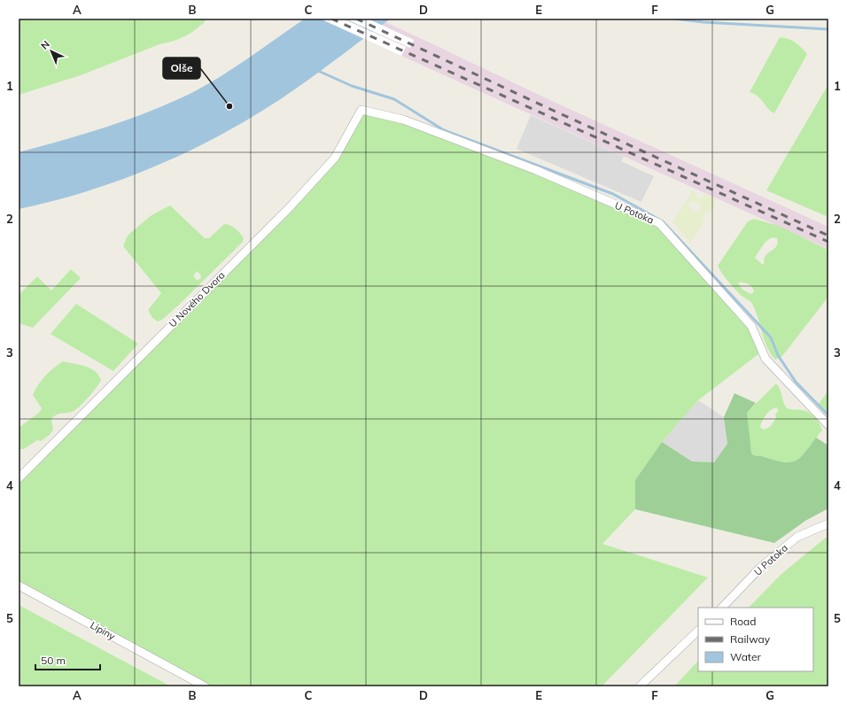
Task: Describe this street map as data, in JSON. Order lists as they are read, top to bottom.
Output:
{
  "streets": {
    "street": ["U Potoka", "U Nového Dvora", "Lipiny"]
  },
  "crossings": [
    ["U Potoka", "U Nového Dvora"]
  ],
  "places": ["Olše"],
  "legend": ["Road", "Railway", "Water"],
  "scale_bar": "50 m",
  "north": "top left",
  "grid": {
    "columns": [
      "A",
      "B",
      "C",
      "D",
      "E",
      "F",
      "G"
    ],
    "rows": [
      "1",
      "2",
      "3",
      "4",
      "5"
    ]
  }
}
